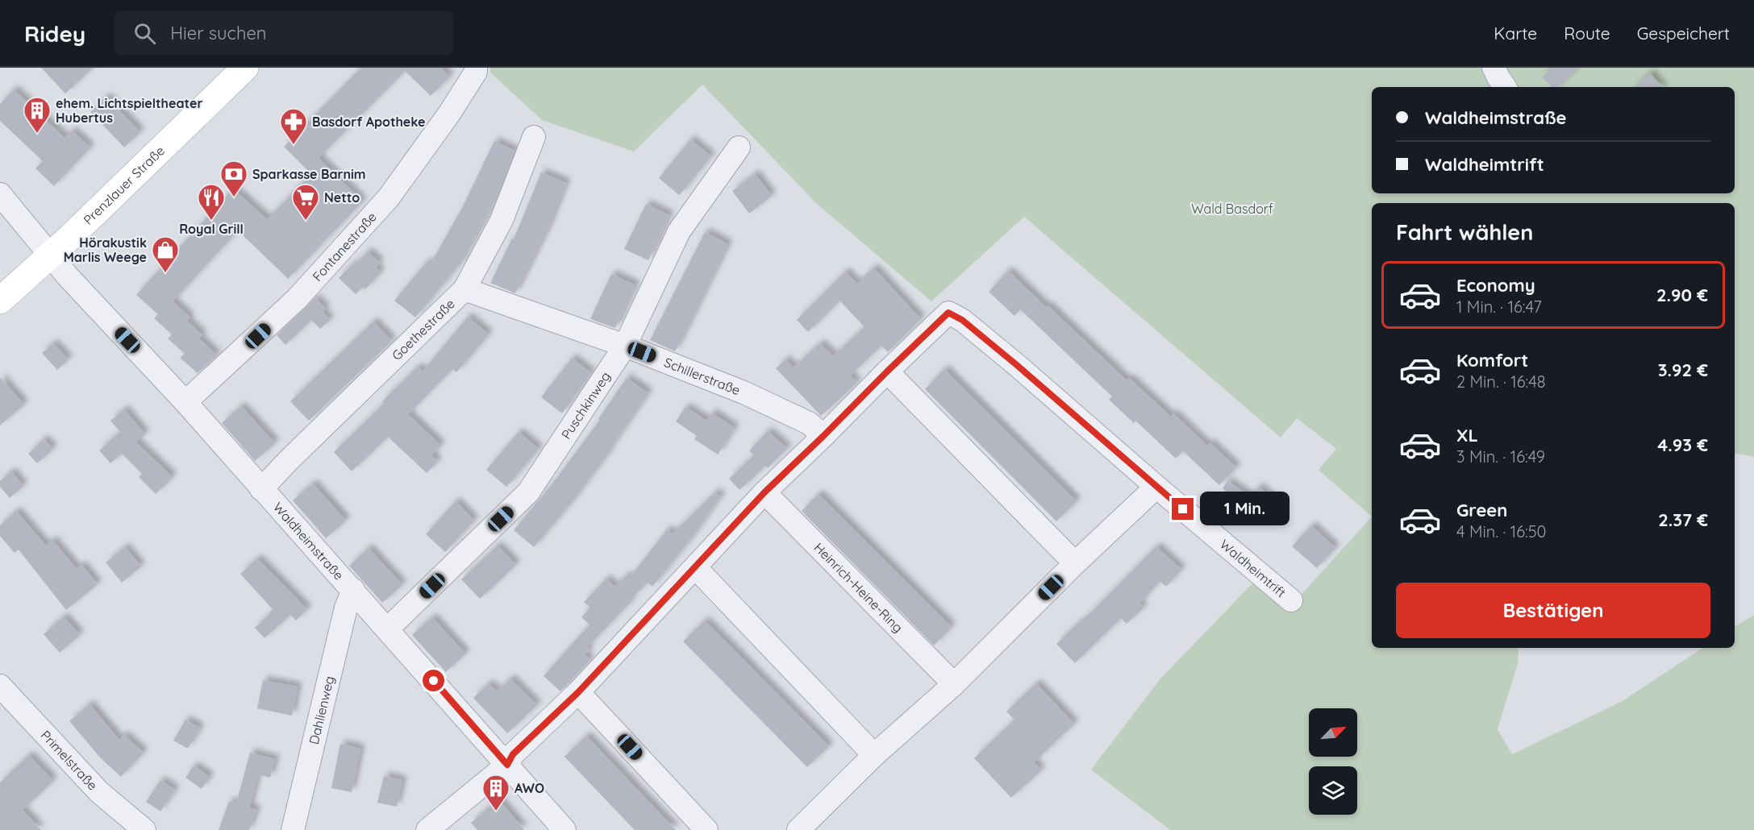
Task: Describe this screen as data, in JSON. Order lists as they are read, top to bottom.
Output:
{
  "streets": {
    "main road": ["Prenzlauer Straße"],
    "street": [
      "Fontanestraße",
      "Goethestraße",
      "Schillerstraße",
      "Puschkinweg",
      "Waldheimstraße",
      "Waldheimtrift",
      "Heinrich-Heine-Ring",
      "Dahlienweg",
      "Primelstraße"
    ]
  },
  "crossings": [
    ["Prenzlauer Straße", "Waldheimstraße"],
    ["Fontanestraße", "Waldheimstraße"],
    ["Goethestraße", "Schillerstraße"],
    ["Goethestraße", "Waldheimstraße"],
    ["Schillerstraße", "Puschkinweg"],
    ["Puschkinweg", "Waldheimstraße"],
    ["Waldheimstraße", "Dahlienweg"]
  ],
  "parks": ["Wald Basdorf"],
  "places": {
    "building": ["ehem. Lichtspieltheater Hubertus", "AWO"],
    "pharmacy": ["Basdorf Apotheke"],
    "bank": ["Sparkasse Barnim"],
    "restaurant": ["Royal Grill"],
    "supermarket": ["Netto"],
    "shop": ["Hörakustik Marlis Weege"]
  },
  "north": "top right",
  "page": {
    "header": "Ridey",
    "search": "Hier suchen",
    "nav": ["Karte", "Route", "Gespeichert"],
    "banner": ["Waldheimstraße", "Waldheimtrift"],
    "heading": "Fahrt wählen",
    "list": [
      {
        "name": "Economy",
        "note": "1 Min. · 16:47",
        "value": "2.90 €"
      },
      {
        "name": "Komfort",
        "note": "2 Min. · 16:48",
        "value": "3.92 €"
      },
      {
        "name": "XL",
        "note": "3 Min. · 16:49",
        "value": "4.93 €"
      },
      {
        "name": "Green",
        "note": "4 Min. · 16:50",
        "value": "2.37 €"
      }
    ],
    "bubble": "1 Min.",
    "buttons": "Bestätigen"
  }
}
